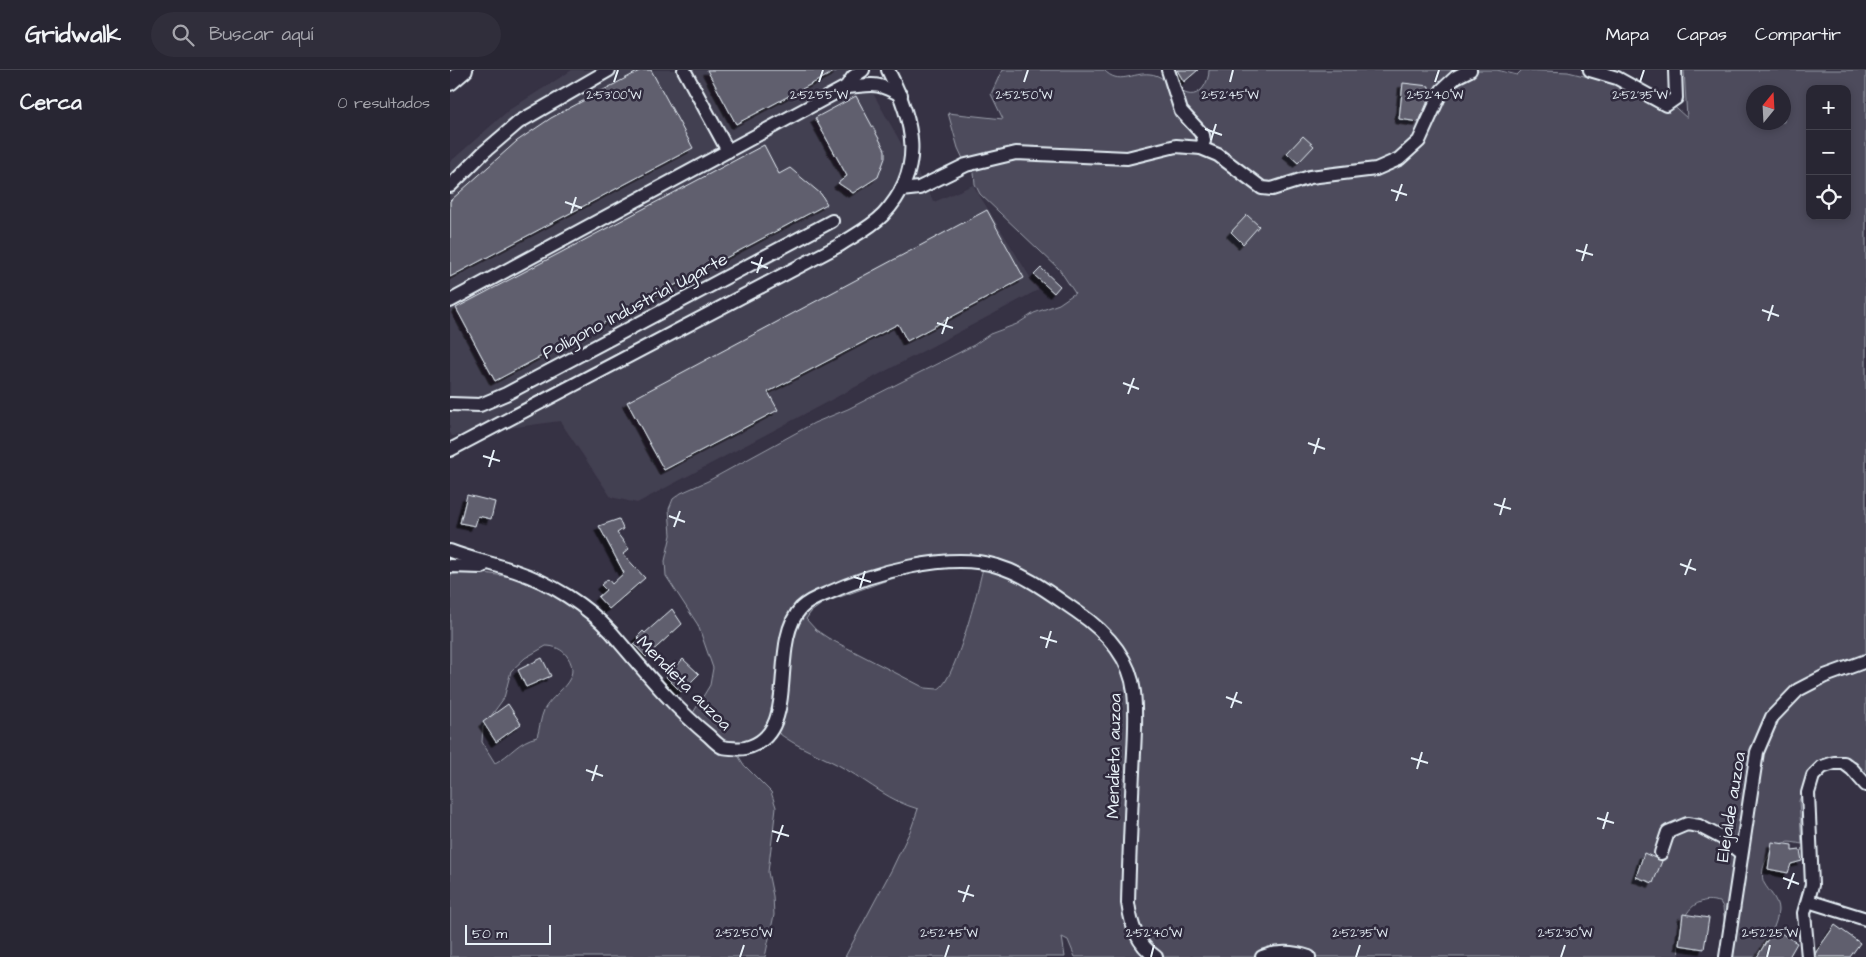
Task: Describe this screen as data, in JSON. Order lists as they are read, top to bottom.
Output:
{
  "streets": {
    "street": ["Polígono Industrial Ugarte", "Mendieta auzoa", "Elejalde auzoa"]
  },
  "scale_bar": "50 m",
  "north": "top",
  "page": {
    "header": "Gridwalk",
    "search": "Buscar aquí",
    "nav": ["Mapa", "Capas", "Compartir"],
    "heading": ["Cerca", "0 resultados"],
    "map_buttons": ["+", "−"],
    "scale": "50 m"
  },
  "coordinates": [
    "2°53'00\"W",
    "2°52'55\"W",
    "2°52'50\"W",
    "2°52'45\"W",
    "2°52'40\"W",
    "2°52'35\"W",
    "2°52'30\"W",
    "2°52'25\"W"
  ]
}
